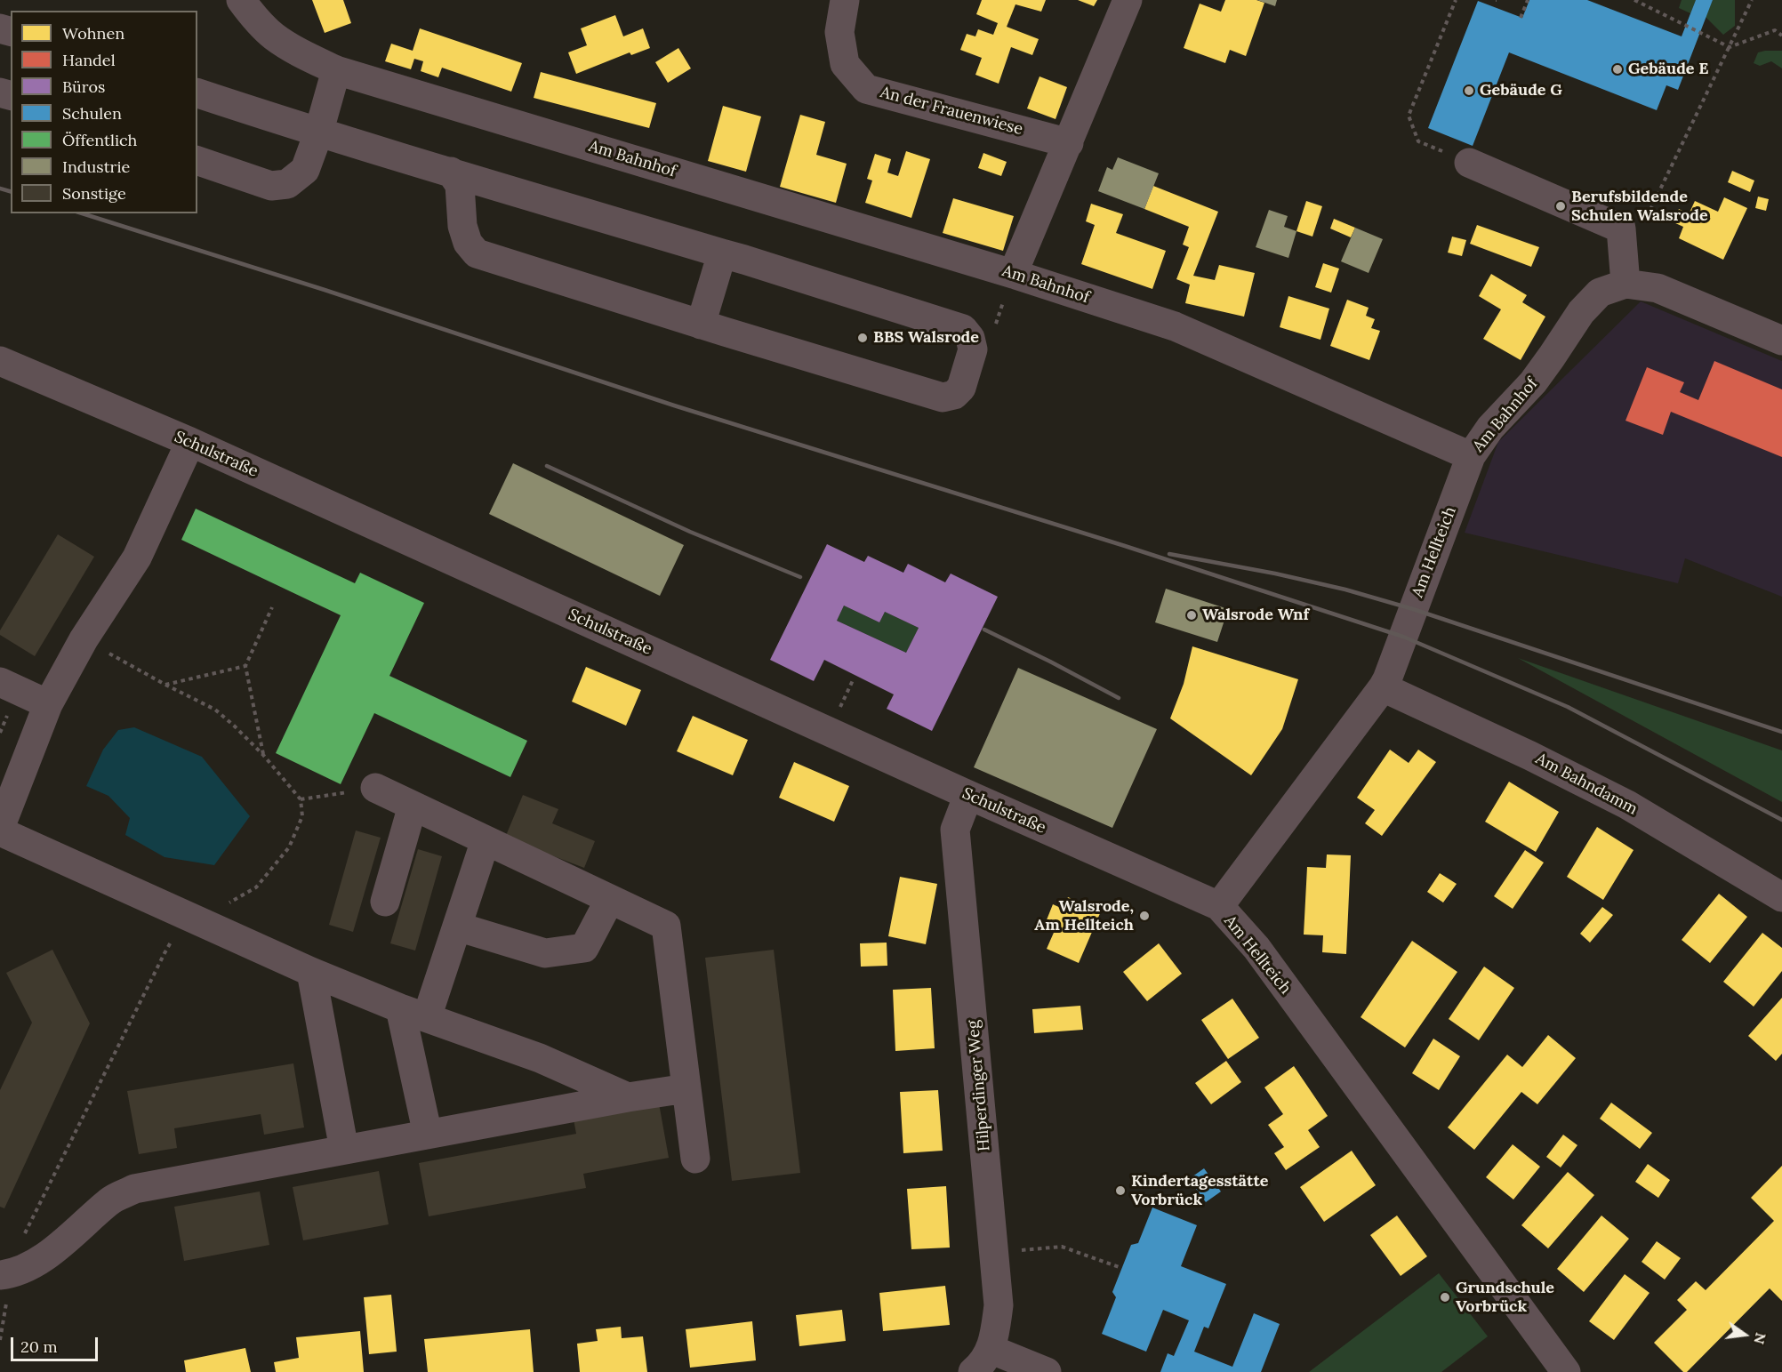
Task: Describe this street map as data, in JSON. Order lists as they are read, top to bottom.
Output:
{
  "streets": {
    "street": [
      "An der Frauenwiese",
      "Am Bahnhof",
      "Schulstraße",
      "Am Hellteich",
      "Am Bahndamm",
      "Hilperdinger Weg"
    ]
  },
  "crossings": [
    ["Am Bahnhof", "Am Hellteich"],
    ["Schulstraße", "Am Hellteich"],
    ["Schulstraße", "Hilperdinger Weg"],
    ["Am Hellteich", "Am Bahndamm"]
  ],
  "places": [
    "Gebäude E",
    "Gebäude G",
    "Berufsbildende Schulen Walsrode",
    "BBS Walsrode",
    "Walsrode Wnf",
    "Walsrode, Am Hellteich",
    "Kindertagesstätte Vorbrück",
    "Grundschule Vorbrück"
  ],
  "legend": [
    "Wohnen",
    "Handel",
    "Büros",
    "Schulen",
    "Öffentlich",
    "Industrie",
    "Sonstige"
  ],
  "scale_bar": "20 m",
  "north": "right"
}
